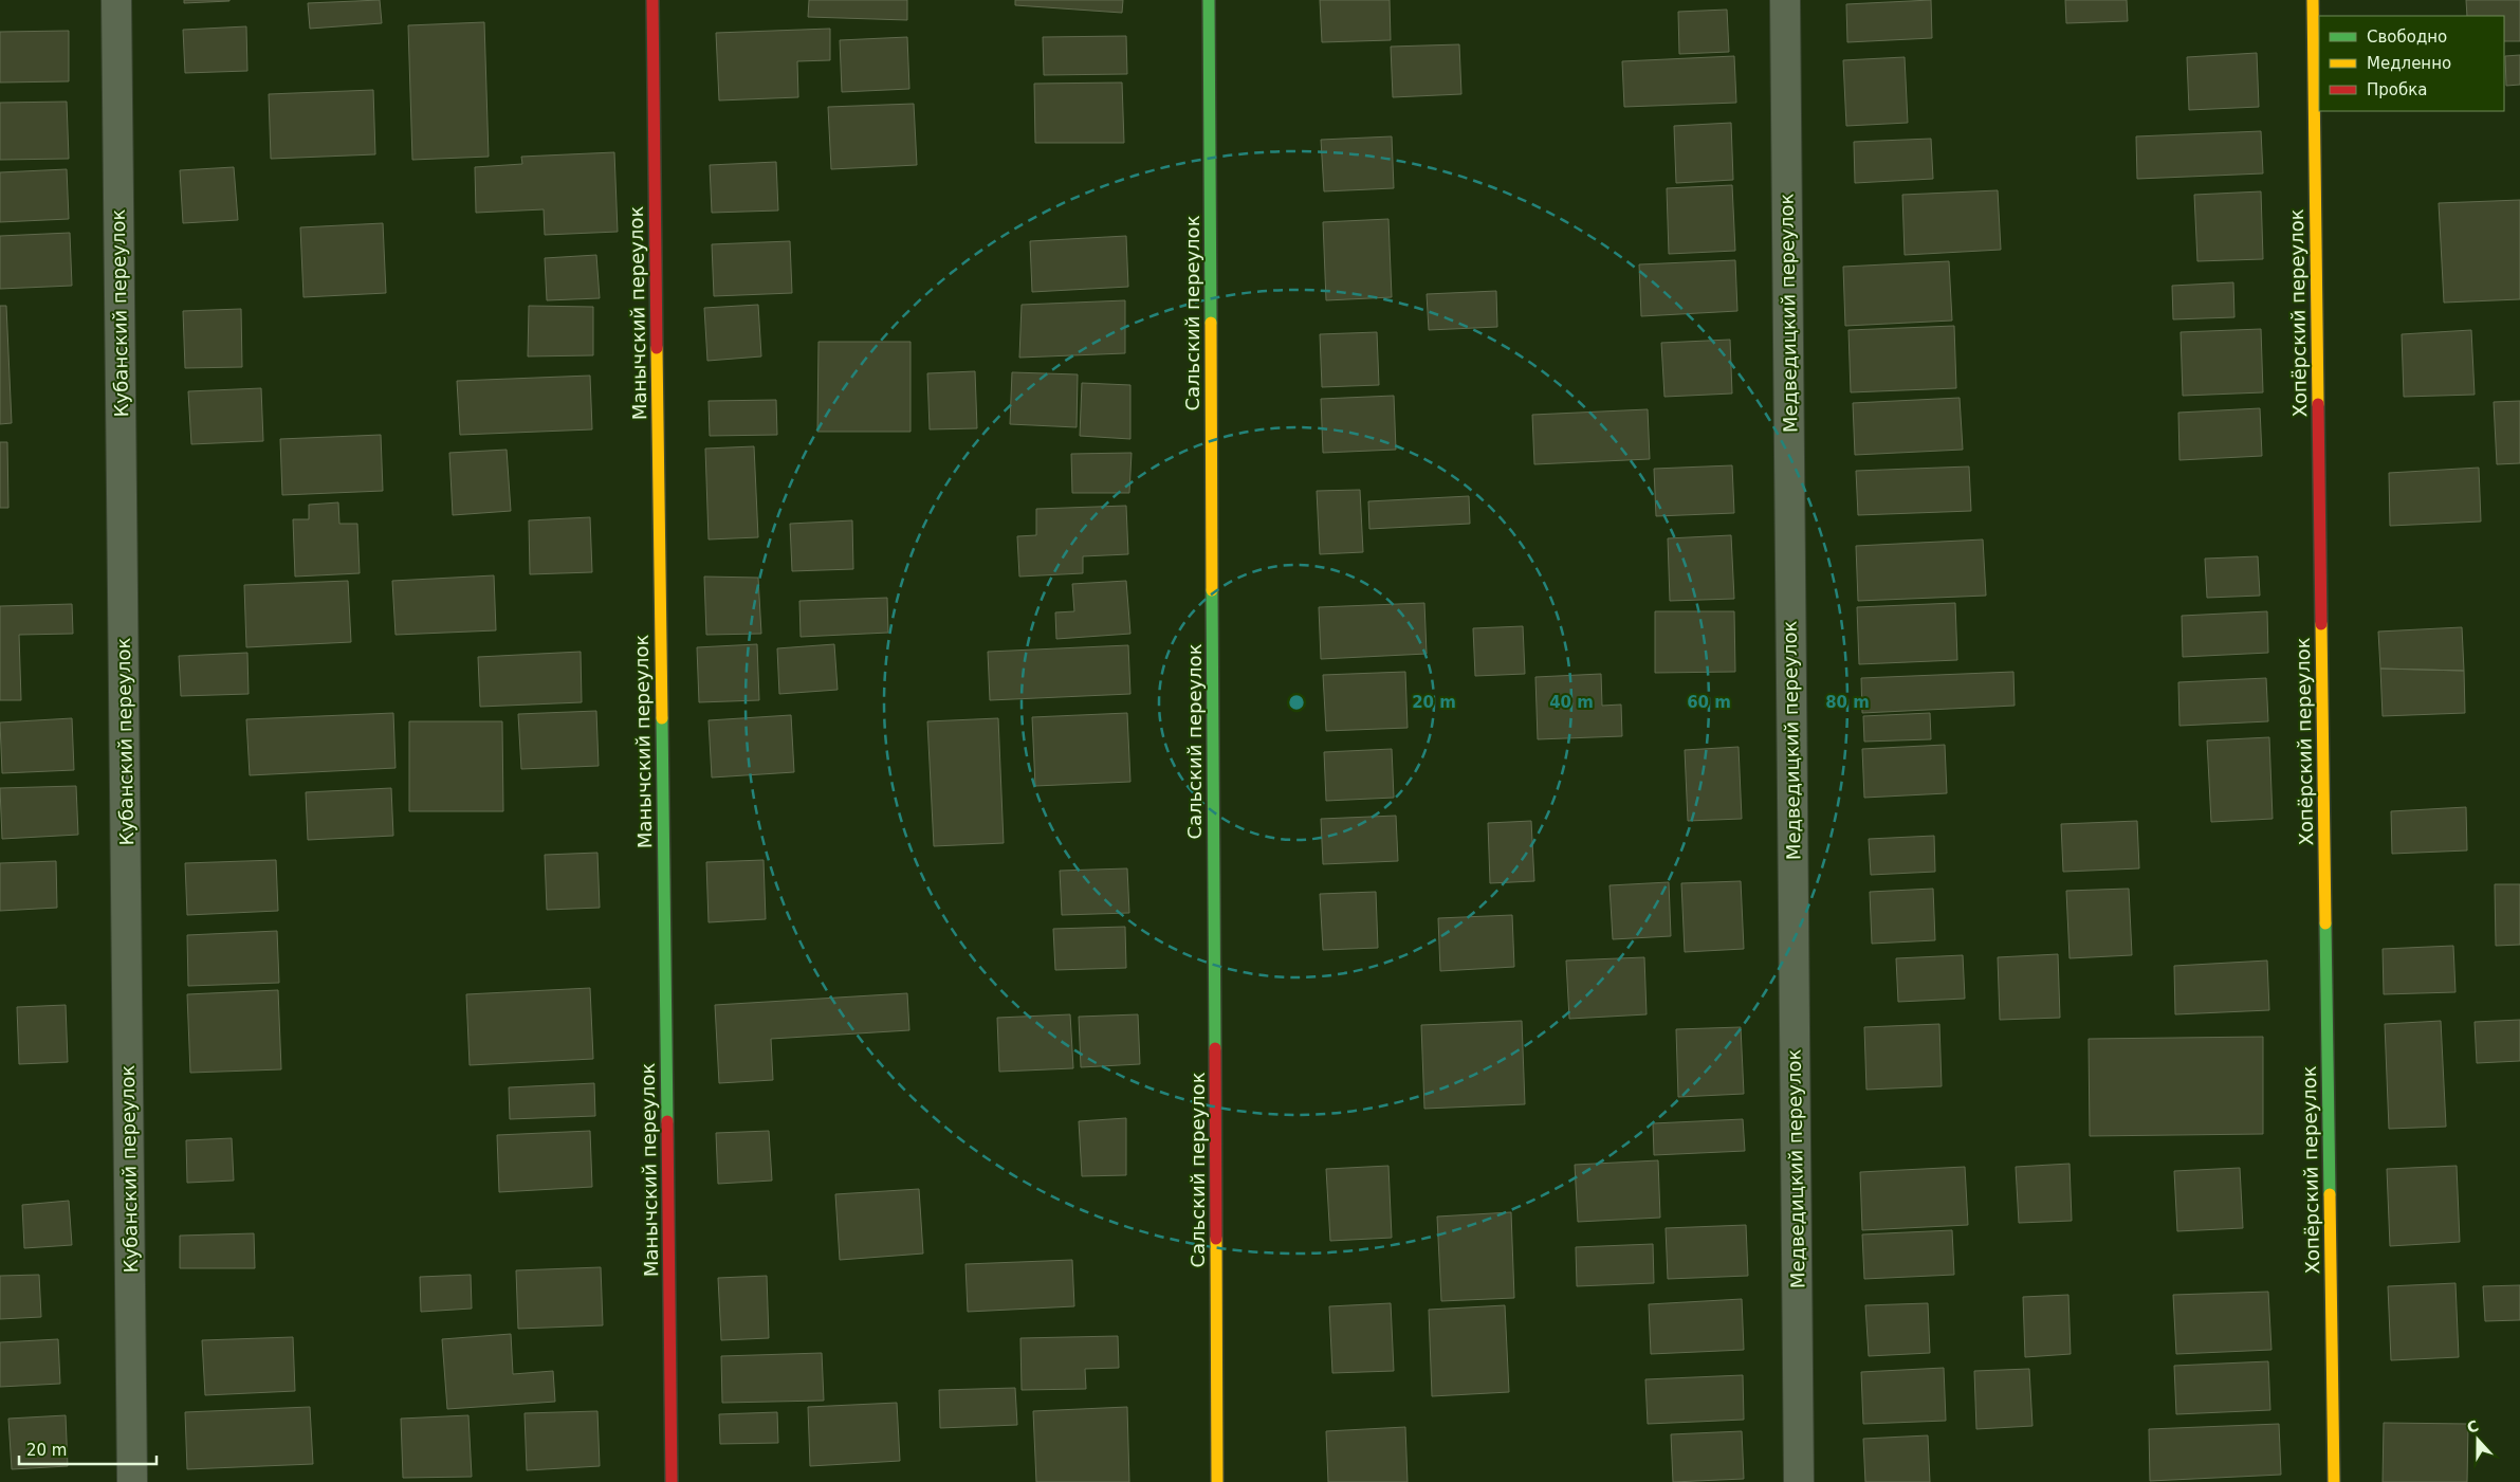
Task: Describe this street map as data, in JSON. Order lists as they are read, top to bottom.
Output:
{
  "streets": {
    "street": [
      "Кубанский переулок",
      "Манычский переулок",
      "Сальский переулок",
      "Медведицкий переулок",
      "Хопёрский переулок"
    ]
  },
  "legend": ["Свободно", "Медленно", "Пробка"],
  "scale_bar": "20 m",
  "north": "top",
  "rings": [
    "20 m",
    "40 m",
    "60 m",
    "80 m"
  ]
}
